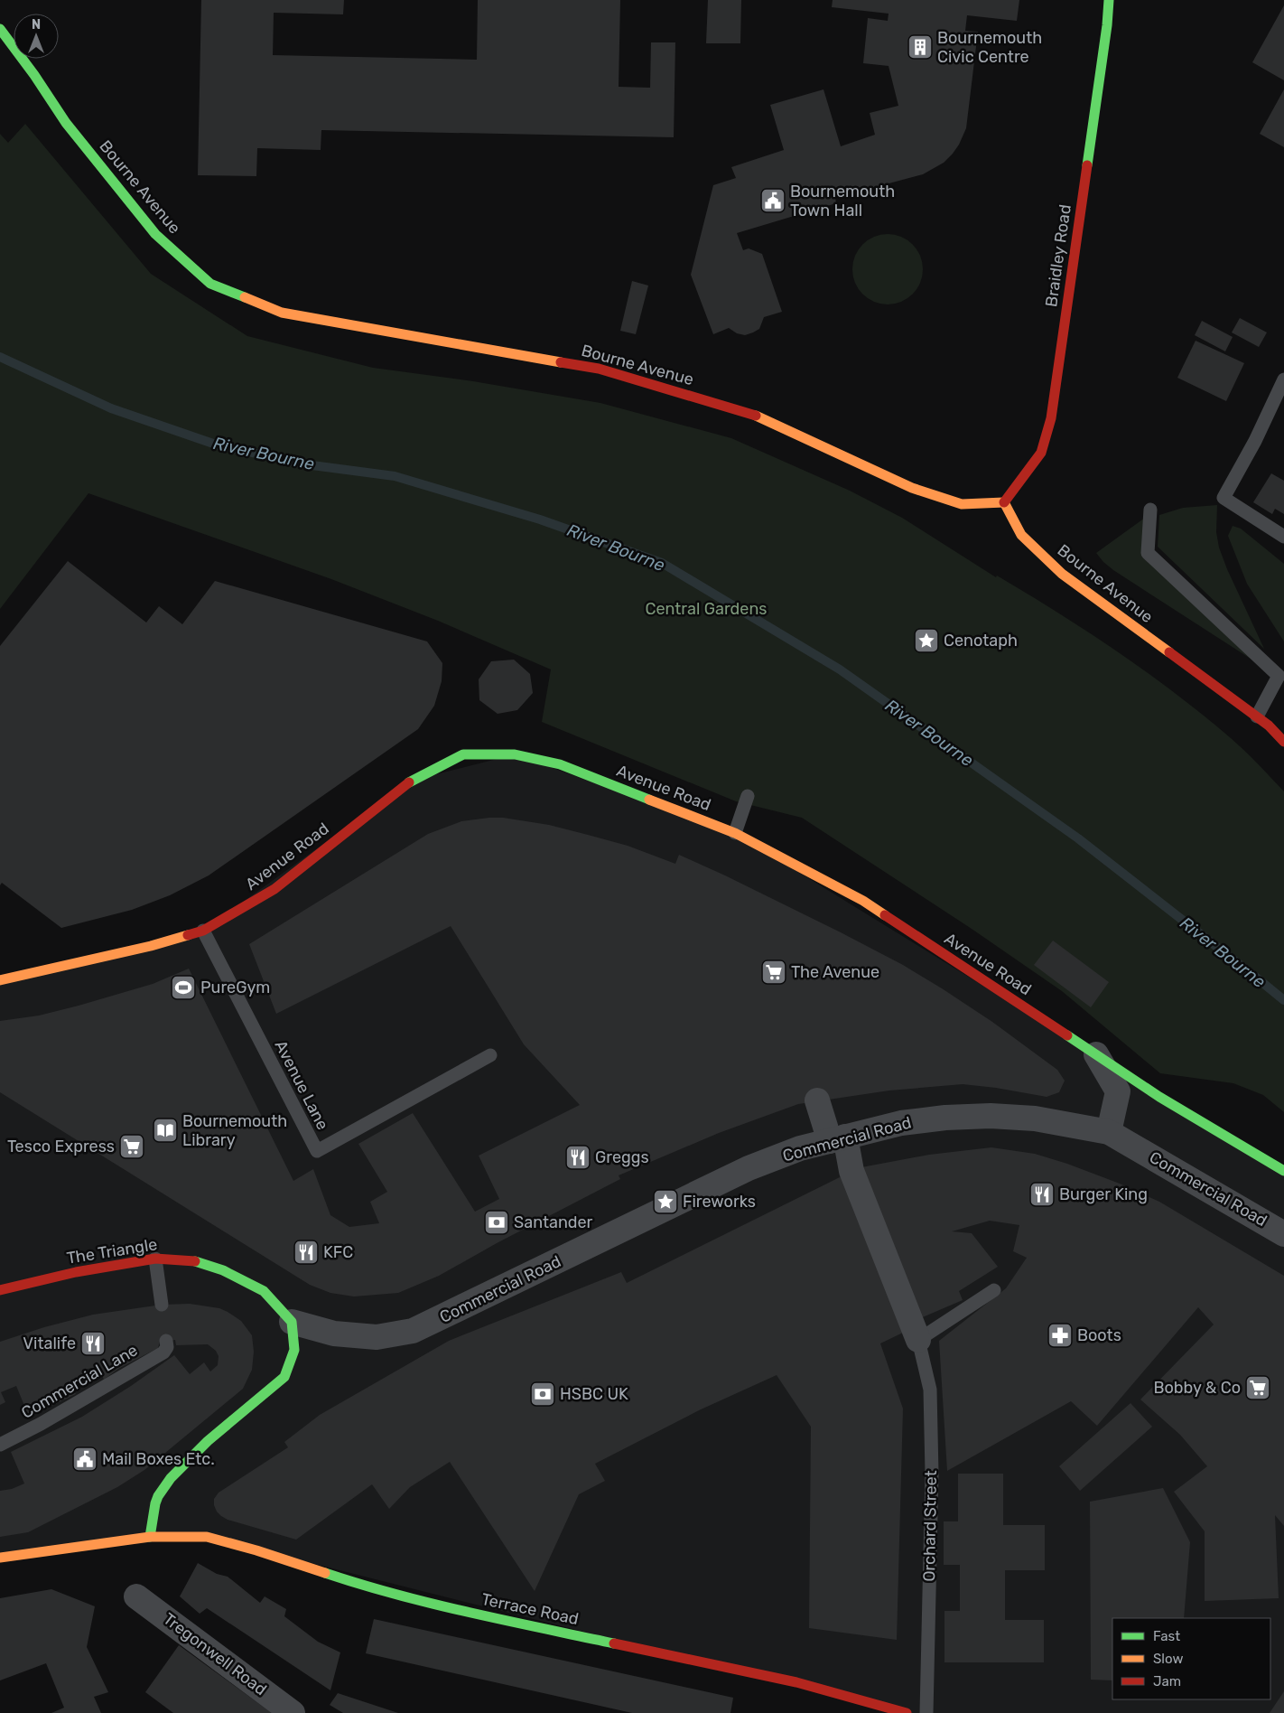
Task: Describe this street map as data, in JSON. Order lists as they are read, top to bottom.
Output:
{
  "streets": {
    "street": [
      "Bourne Avenue",
      "Braidley Road",
      "Avenue Road",
      "Commercial Road",
      "The Triangle",
      "Orchard Street",
      "Terrace Road",
      "Tregonwell Road"
    ],
    "lane": ["Avenue Lane", "Commercial Lane"]
  },
  "crossings": [
    ["Bourne Avenue", "Braidley Road"],
    ["Avenue Road", "Avenue Lane"],
    ["Commercial Road", "The Triangle"],
    ["Commercial Road", "Orchard Street"]
  ],
  "water": ["River Bourne"],
  "parks": ["Central Gardens"],
  "places": {
    "building": ["Bournemouth Civic Centre"],
    "public building": ["Bournemouth Town Hall", "Mail Boxes Etc."],
    "place": ["Cenotaph", "Fireworks"],
    "supermarket": ["The Avenue", "Tesco Express", "Bobby & Co"],
    "sports": ["PureGym"],
    "library": ["Bournemouth Library"],
    "restaurant": [
      "Greggs",
      "Burger King",
      "KFC",
      "Vitalife"
    ],
    "bank": ["Santander", "HSBC UK"],
    "pharmacy": ["Boots"]
  },
  "legend": ["Fast", "Slow", "Jam"],
  "north": "top"
}
